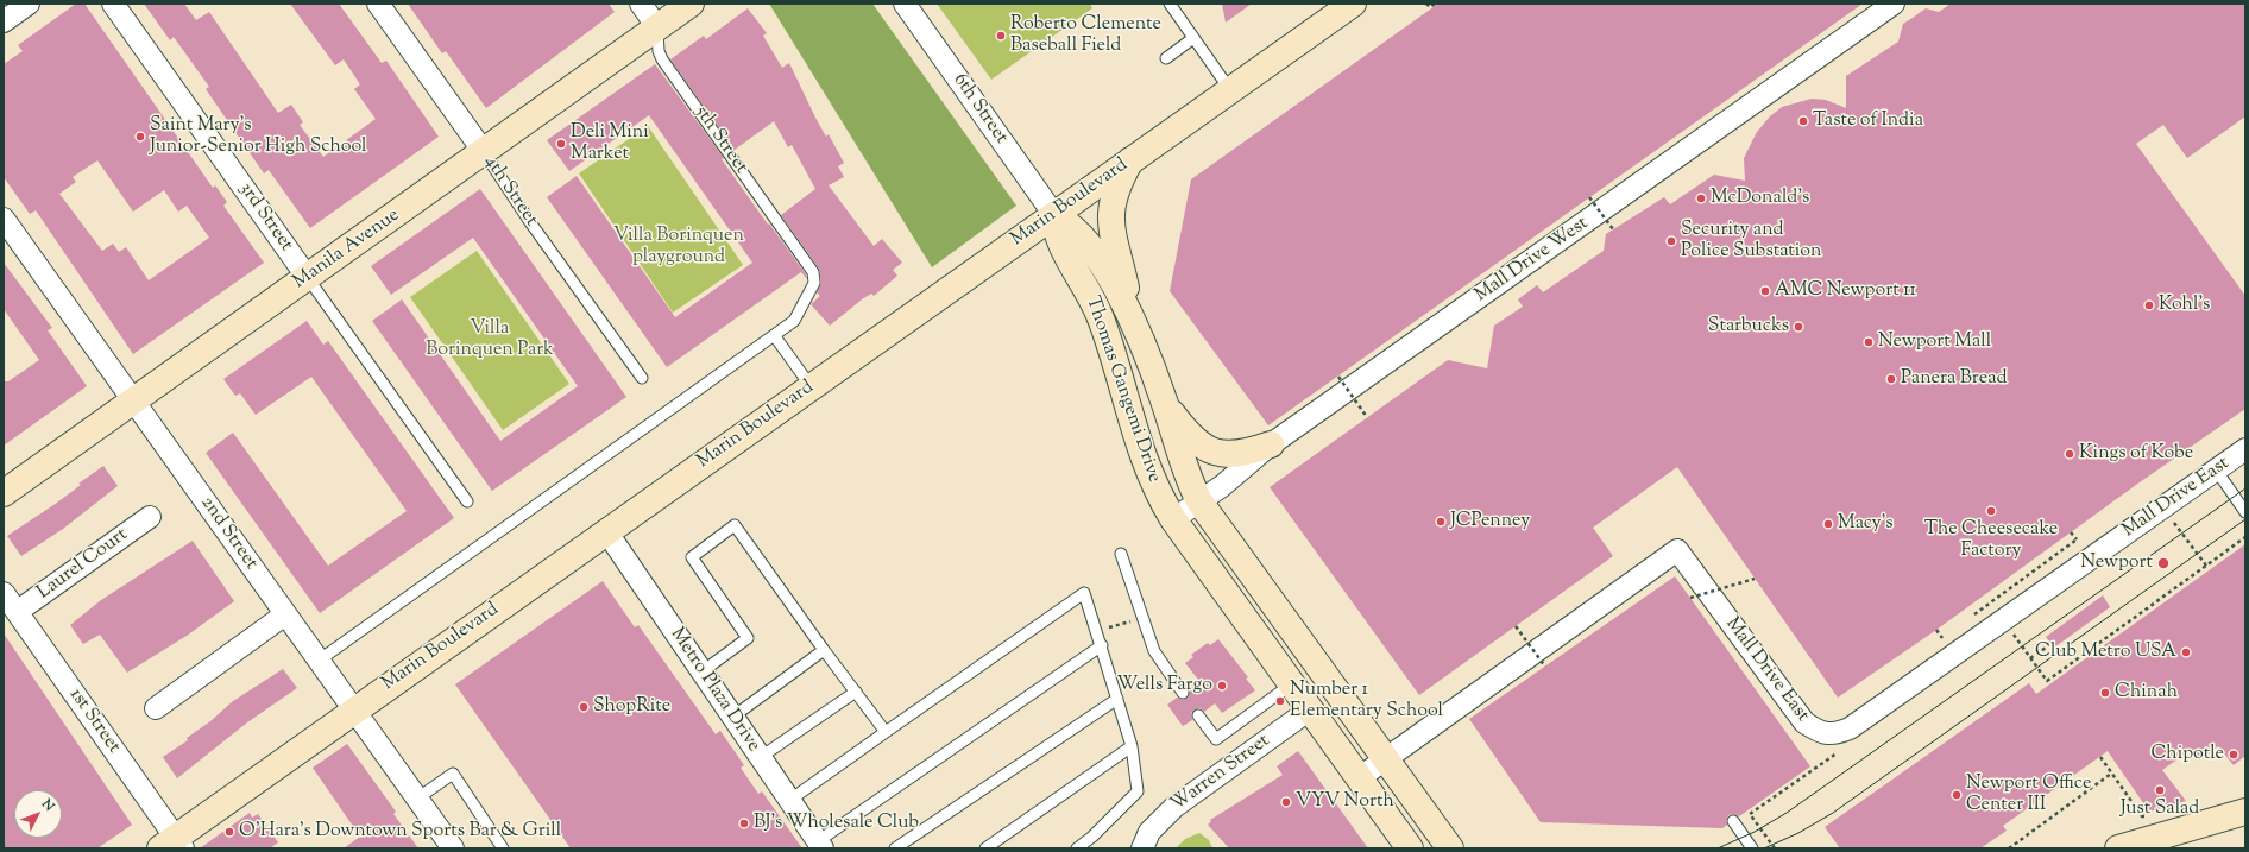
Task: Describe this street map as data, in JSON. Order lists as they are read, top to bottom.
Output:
{
  "streets": {
    "street": [
      "6th Street",
      "5th Street",
      "4th Street",
      "Marin Boulevard",
      "3rd Street",
      "Manila Avenue",
      "Mall Drive West",
      "Thomas Gangemi Drive",
      "Mall Drive East",
      "2nd Street",
      "Laurel Court",
      "Metro Plaza Drive",
      "1st Street",
      "Warren Street"
    ]
  },
  "crossings": [
    ["6th Street", "Marin Boulevard"],
    ["6th Street", "Thomas Gangemi Drive"],
    ["5th Street", "Manila Avenue"],
    ["4th Street", "Manila Avenue"],
    ["Marin Boulevard", "Thomas Gangemi Drive"],
    ["Marin Boulevard", "2nd Street"],
    ["Marin Boulevard", "Metro Plaza Drive"],
    ["Marin Boulevard", "1st Street"],
    ["3rd Street", "Manila Avenue"],
    ["Manila Avenue", "2nd Street"],
    ["Mall Drive West", "Thomas Gangemi Drive"],
    ["Thomas Gangemi Drive", "Mall Drive East"],
    ["Thomas Gangemi Drive", "Warren Street"],
    ["Laurel Court", "1st Street"]
  ],
  "parks": ["Villa Borinquen playground", "Villa Borinquen Park"],
  "places": [
    "Roberto Clemente Baseball Field",
    "Taste of India",
    "Saint Mary's Junior-Senior High School",
    "Deli Mini Market",
    "McDonald's",
    "Security and Police Substation",
    "AMC Newport 11",
    "Kohl's",
    "Starbucks",
    "Newport Mall",
    "Panera Bread",
    "Kings of Kobe",
    "The Cheesecake Factory",
    "JCPenney",
    "Macy's",
    "Newport",
    "Club Metro USA",
    "Wells Fargo",
    "Chinah",
    "Number 1 Elementary School",
    "ShopRite",
    "Chipotle",
    "Just Salad",
    "Newport Office Center III",
    "VYV North",
    "BJ's Wholesale Club",
    "O'Hara's Downtown Sports Bar & Grill"
  ],
  "north": "top right"
}
